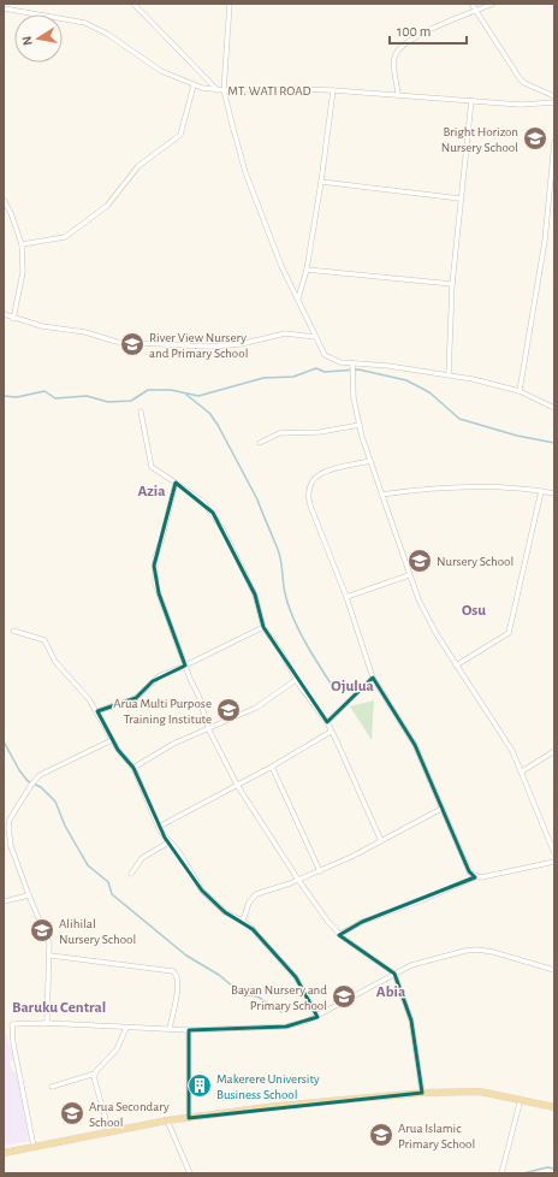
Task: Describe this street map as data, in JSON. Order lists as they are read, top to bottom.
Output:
{
  "streets": {
    "street": ["MT. WATI ROAD"]
  },
  "districts": [
    "Azia",
    "Osu",
    "Ojulua",
    "Abia",
    "Baruku Central"
  ],
  "places": {
    "school or university": [
      "Bright Horizon Nursery School",
      "River View Nursery and Primary School",
      "Nursery School",
      "Arua Multi Purpose Training Institute",
      "Alihilal Nursery School",
      "Bayan Nursery and Primary School",
      "Arua Secondary School",
      "Arua Islamic Primary School"
    ],
    "building": ["Makerere University Business School"]
  },
  "scale_bar": "100 m",
  "north": "left"
}
